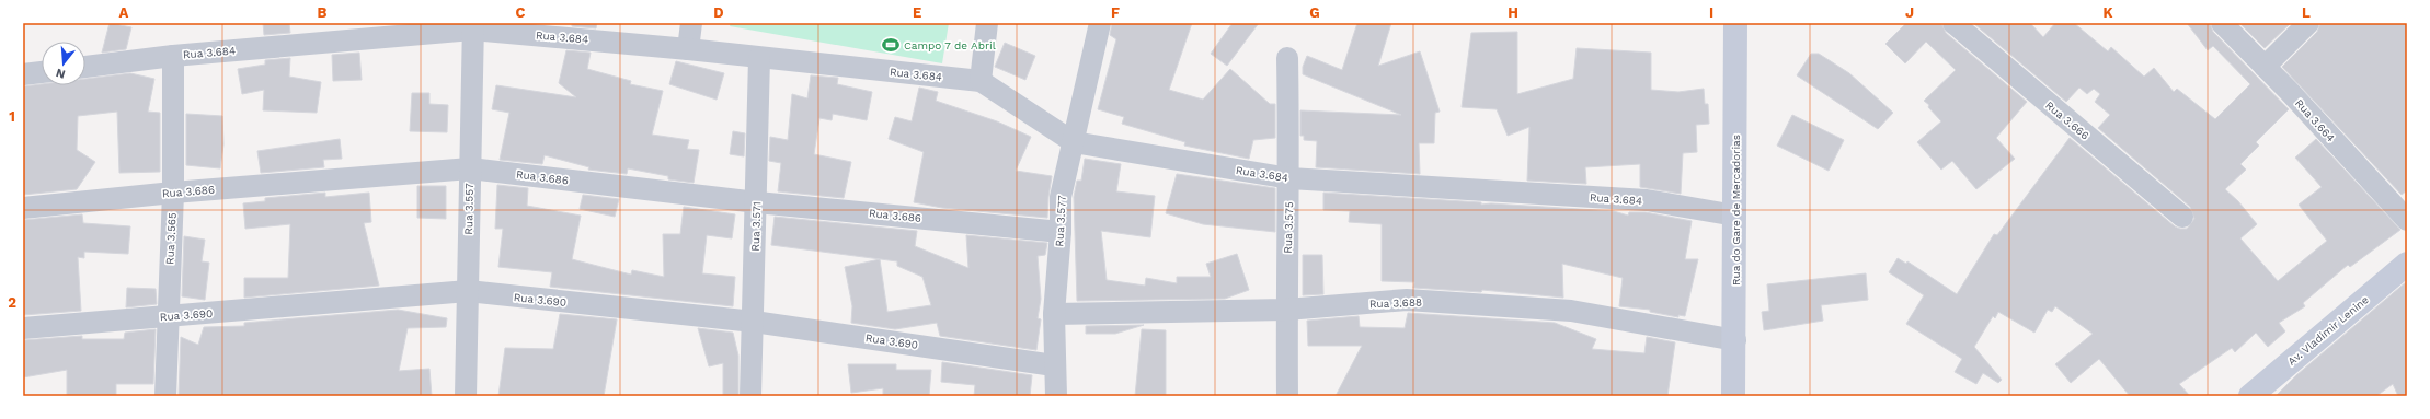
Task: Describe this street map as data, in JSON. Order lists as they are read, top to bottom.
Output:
{
  "streets": {
    "street": [
      "Rua 3.684",
      "Rua 3.666",
      "Rua 3.664",
      "Rua 3.686",
      "Rua 3.557",
      "Rua do Gare de Mercadorias",
      "Rua 3.577",
      "Rua 3.571",
      "Rua 3.575",
      "Rua 3.565",
      "Rua 3.690",
      "Rua 3.688",
      "Av. Vladimir Lenine"
    ]
  },
  "crossings": [
    ["Rua 3.684", "Rua 3.557"],
    ["Rua 3.684", "Rua do Gare de Mercadorias"],
    ["Rua 3.684", "Rua 3.577"],
    ["Rua 3.684", "Rua 3.571"],
    ["Rua 3.684", "Rua 3.575"],
    ["Rua 3.684", "Rua 3.565"],
    ["Rua 3.686", "Rua 3.557"],
    ["Rua 3.686", "Rua 3.577"],
    ["Rua 3.686", "Rua 3.571"],
    ["Rua 3.686", "Rua 3.565"],
    ["Rua 3.557", "Rua 3.690"],
    ["Rua do Gare de Mercadorias", "Rua 3.688"],
    ["Rua 3.577", "Rua 3.690"],
    ["Rua 3.577", "Rua 3.688"],
    ["Rua 3.571", "Rua 3.690"],
    ["Rua 3.575", "Rua 3.688"],
    ["Rua 3.565", "Rua 3.690"]
  ],
  "places": {
    "sports": ["Campo 7 de Abril"]
  },
  "north": "bottom",
  "grid": {
    "columns": [
      "A",
      "B",
      "C",
      "D",
      "E",
      "F",
      "G",
      "H",
      "I",
      "J",
      "K",
      "L"
    ],
    "rows": ["1", "2"]
  }
}
